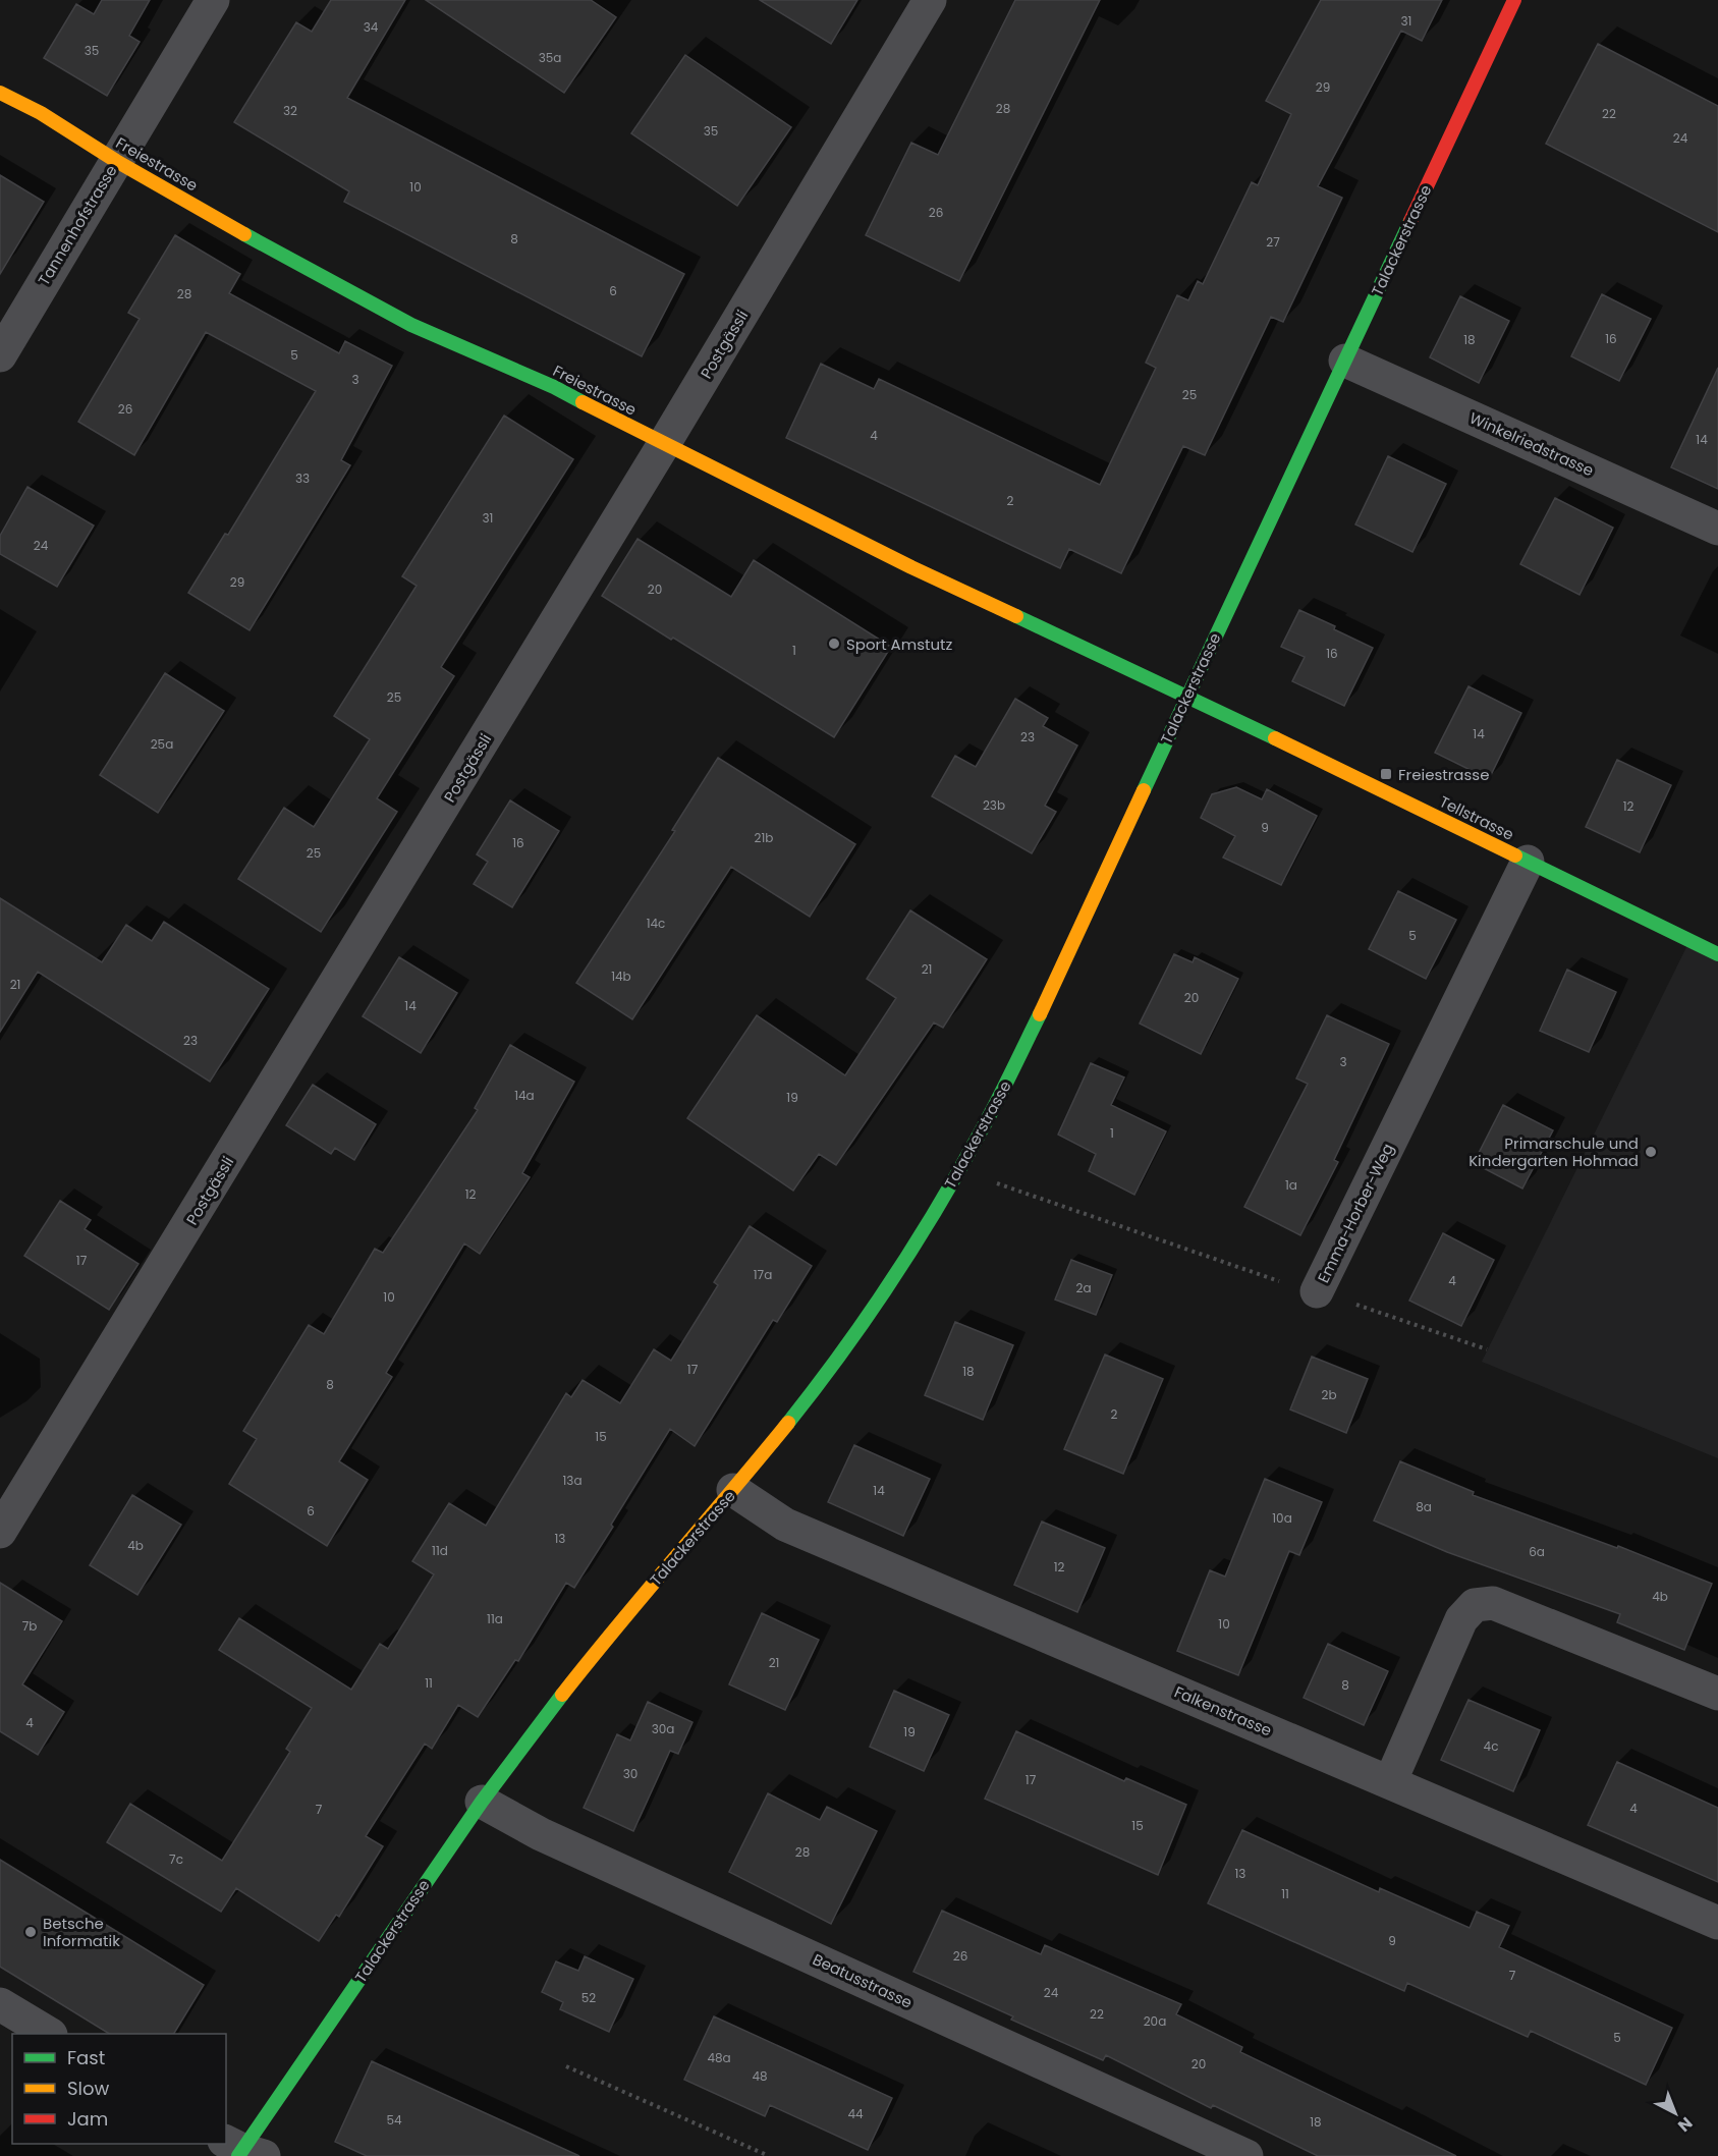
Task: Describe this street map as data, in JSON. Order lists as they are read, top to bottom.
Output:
{
  "streets": {
    "main road": ["Freiestrasse", "Talackerstrasse", "Tellstrasse"],
    "street": [
      "Tannenhofstrasse",
      "Postgässli",
      "Winkelriedstrasse",
      "Emma-Horber-Weg",
      "Falkenstrasse",
      "Beatusstrasse"
    ]
  },
  "crossings": [
    ["Freiestrasse", "Tannenhofstrasse"],
    ["Freiestrasse", "Talackerstrasse"],
    ["Freiestrasse", "Postgässli"],
    ["Freiestrasse", "Tellstrasse"],
    ["Talackerstrasse", "Winkelriedstrasse"],
    ["Talackerstrasse", "Tellstrasse"],
    ["Talackerstrasse", "Emma-Horber-Weg"],
    ["Talackerstrasse", "Falkenstrasse"],
    ["Talackerstrasse", "Beatusstrasse"],
    ["Tellstrasse", "Emma-Horber-Weg"]
  ],
  "places": {
    "other": ["Sport Amstutz", "Primarschule und Kindergarten Hohmad", "Betsche Informatik"],
    "transit": ["Freiestrasse"]
  },
  "house_numbers": [
    "31",
    "34",
    "35",
    "35a",
    "29",
    "28",
    "32",
    "22",
    "35",
    "24",
    "10",
    "26",
    "8",
    "27",
    "6",
    "28",
    "16",
    "18",
    "5",
    "3",
    "25",
    "26",
    "4",
    "14",
    "33",
    "2",
    "31",
    "24",
    "29",
    "20",
    "1",
    "16",
    "25",
    "14",
    "23",
    "25a",
    "23b",
    "12",
    "9",
    "21b",
    "16",
    "25",
    "14c",
    "5",
    "21",
    "14b",
    "21",
    "20",
    "14",
    "23",
    "3",
    "14a",
    "19",
    "1",
    "1a",
    "12",
    "17",
    "17a",
    "4",
    "2a",
    "10",
    "17",
    "18",
    "8",
    "2b",
    "2",
    "15",
    "13a",
    "14",
    "8a",
    "6",
    "10a",
    "13",
    "4b",
    "11d",
    "6a",
    "12",
    "4b",
    "11a",
    "10",
    "7b",
    "21",
    "11",
    "8",
    "4",
    "30a",
    "19",
    "4c",
    "30",
    "17",
    "4",
    "7",
    "15",
    "28",
    "7c",
    "13",
    "11",
    "9",
    "26",
    "7",
    "24",
    "52",
    "22",
    "20a",
    "5",
    "48a",
    "20",
    "48",
    "44",
    "54",
    "18"
  ],
  "legend": ["Fast", "Slow", "Jam"],
  "north": "bottom right"
}
